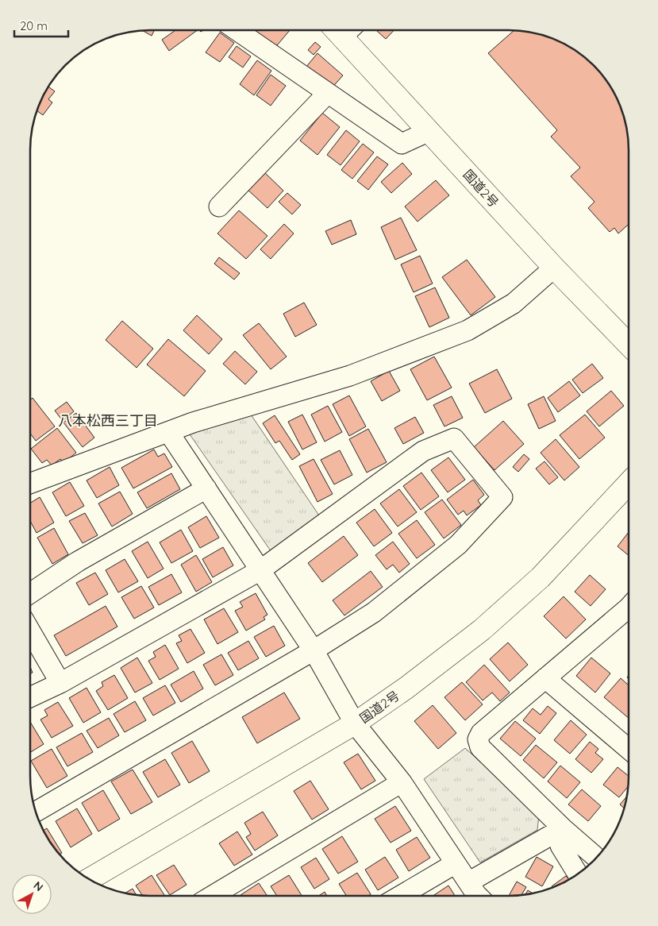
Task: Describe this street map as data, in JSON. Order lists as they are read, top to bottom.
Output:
{
  "streets": {
    "highway": ["国道2号"]
  },
  "districts": ["八本松西三丁目"],
  "scale_bar": "20 m",
  "north": "top right"
}
